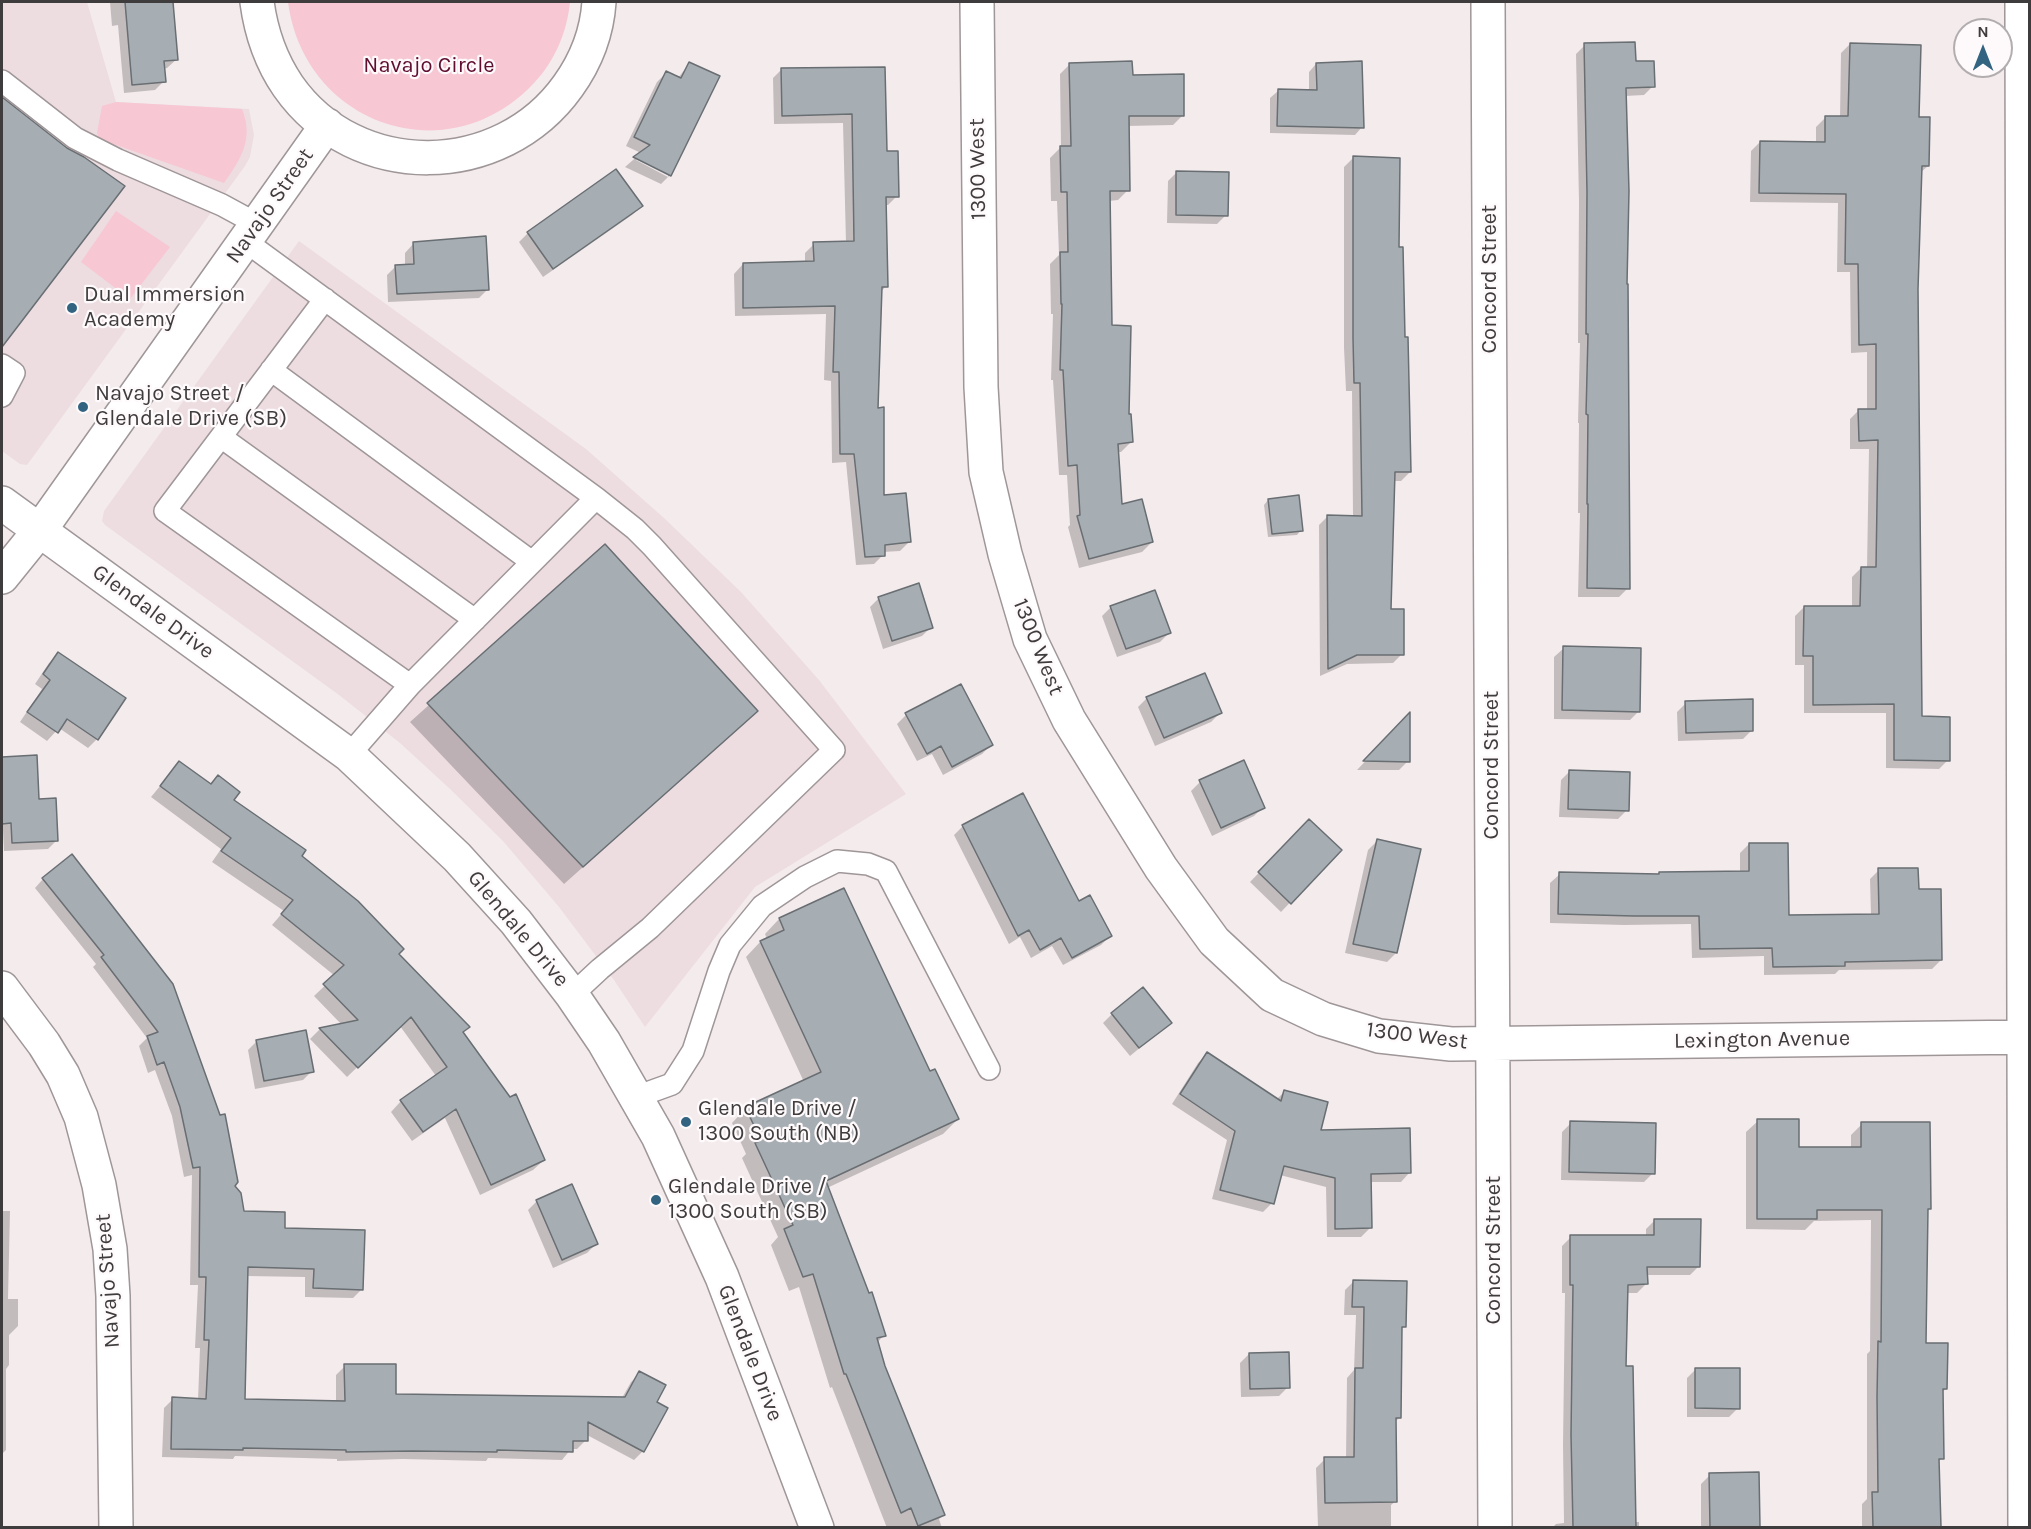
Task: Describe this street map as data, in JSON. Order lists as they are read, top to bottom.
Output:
{
  "streets": {
    "street": [
      "1300 West",
      "Navajo Street",
      "Concord Street",
      "Glendale Drive",
      "Lexington Avenue"
    ]
  },
  "crossings": [
    ["1300 West", "Concord Street"],
    ["1300 West", "Lexington Avenue"],
    ["Navajo Street", "Glendale Drive"],
    ["Concord Street", "Lexington Avenue"]
  ],
  "parks": ["Navajo Circle"],
  "places": [
    "Dual Immersion Academy",
    "Navajo Street / Glendale Drive (SB)",
    "Glendale Drive / 1300 South (NB)",
    "Glendale Drive / 1300 South (SB)"
  ],
  "north": "top"
}
